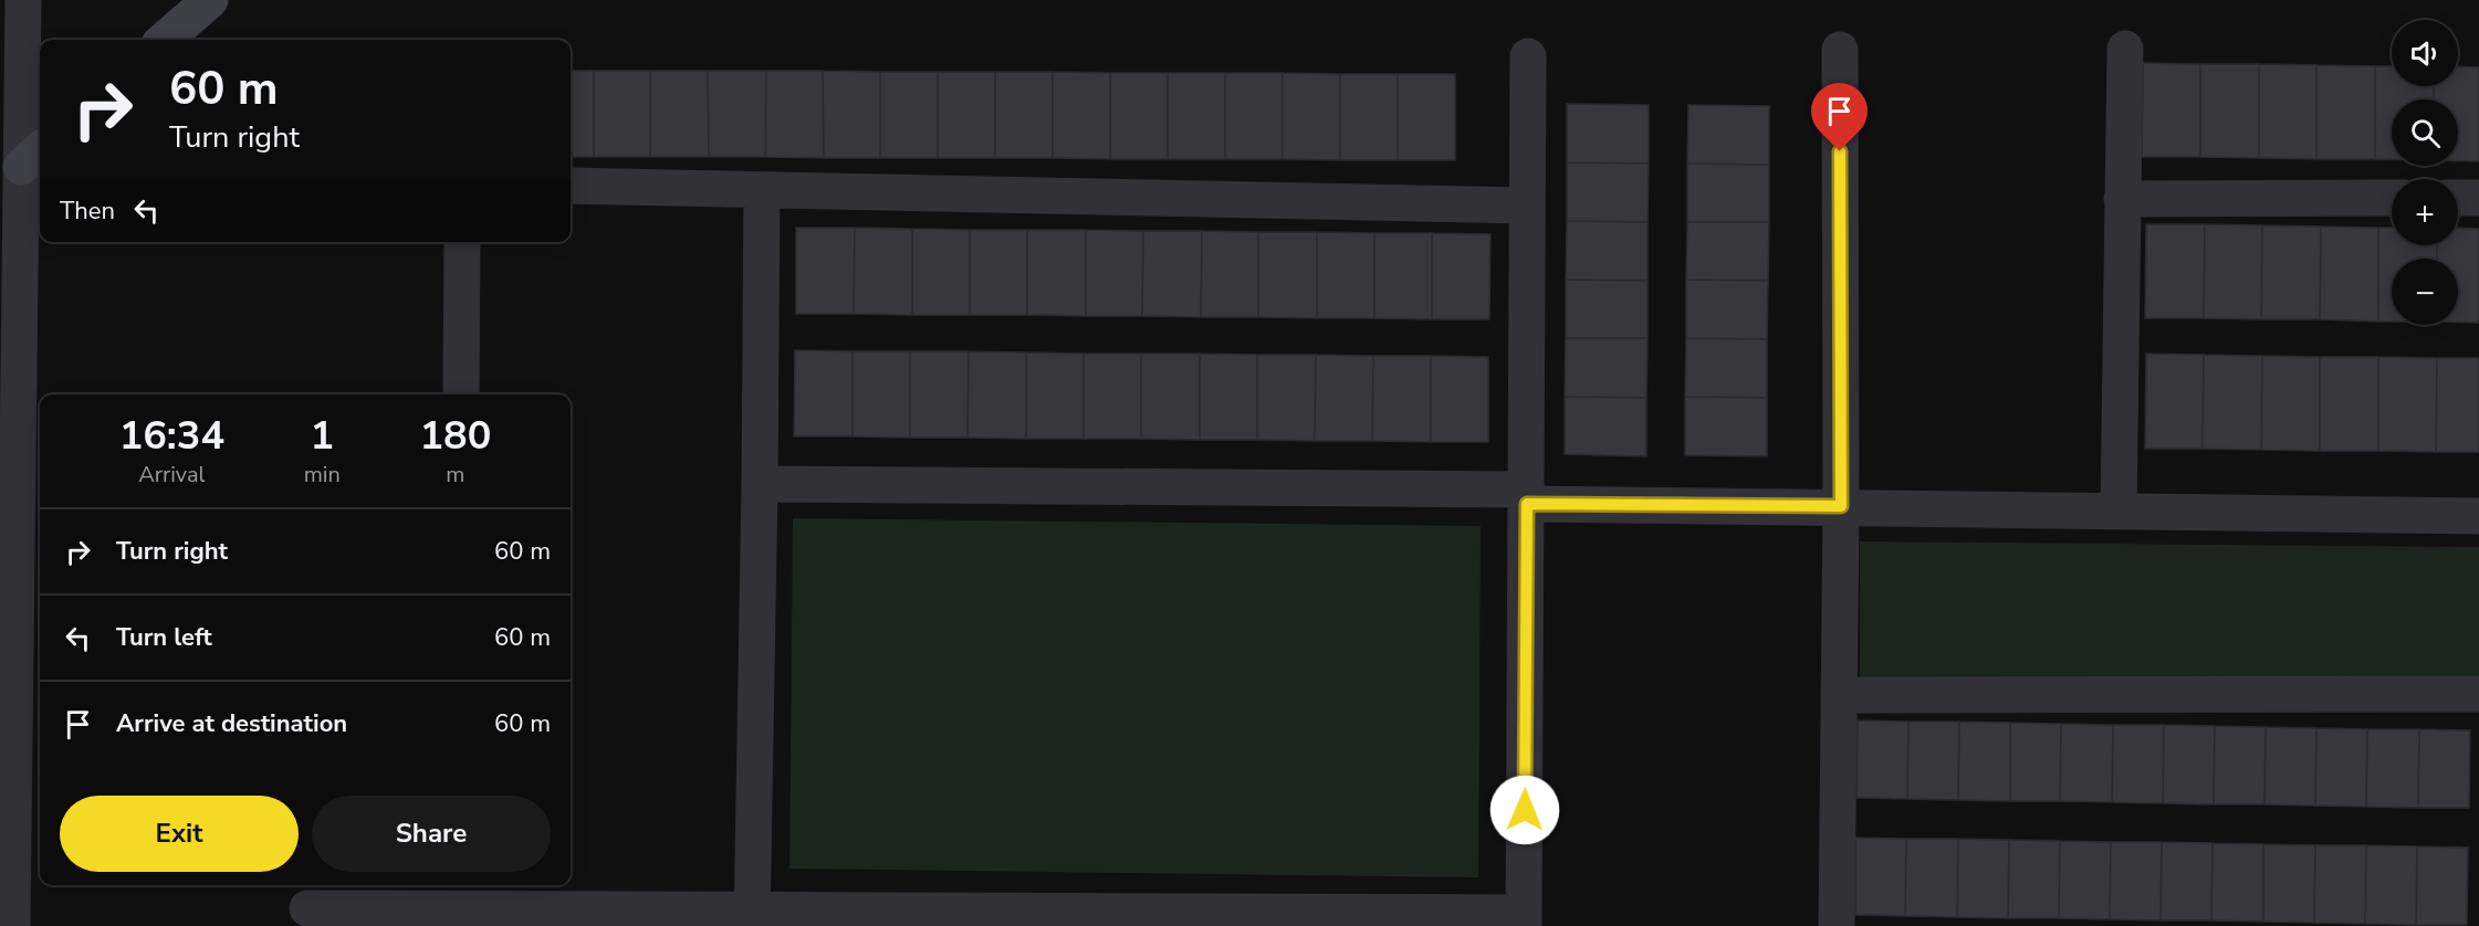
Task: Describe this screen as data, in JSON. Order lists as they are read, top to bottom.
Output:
{
  "page": {
    "map_buttons": ["+", "−"],
    "turn": ["60 m", "Turn right"],
    "then": "Then",
    "eta": [
      "16:34",
      "Arrival",
      "1",
      "min",
      "180",
      "m"
    ],
    "list": [
      {
        "name": "Turn right",
        "value": "60 m"
      },
      {
        "name": "Turn left",
        "value": "60 m"
      },
      {
        "name": "Arrive at destination",
        "value": "60 m"
      }
    ],
    "buttons": ["Exit", "Share"]
  }
}
